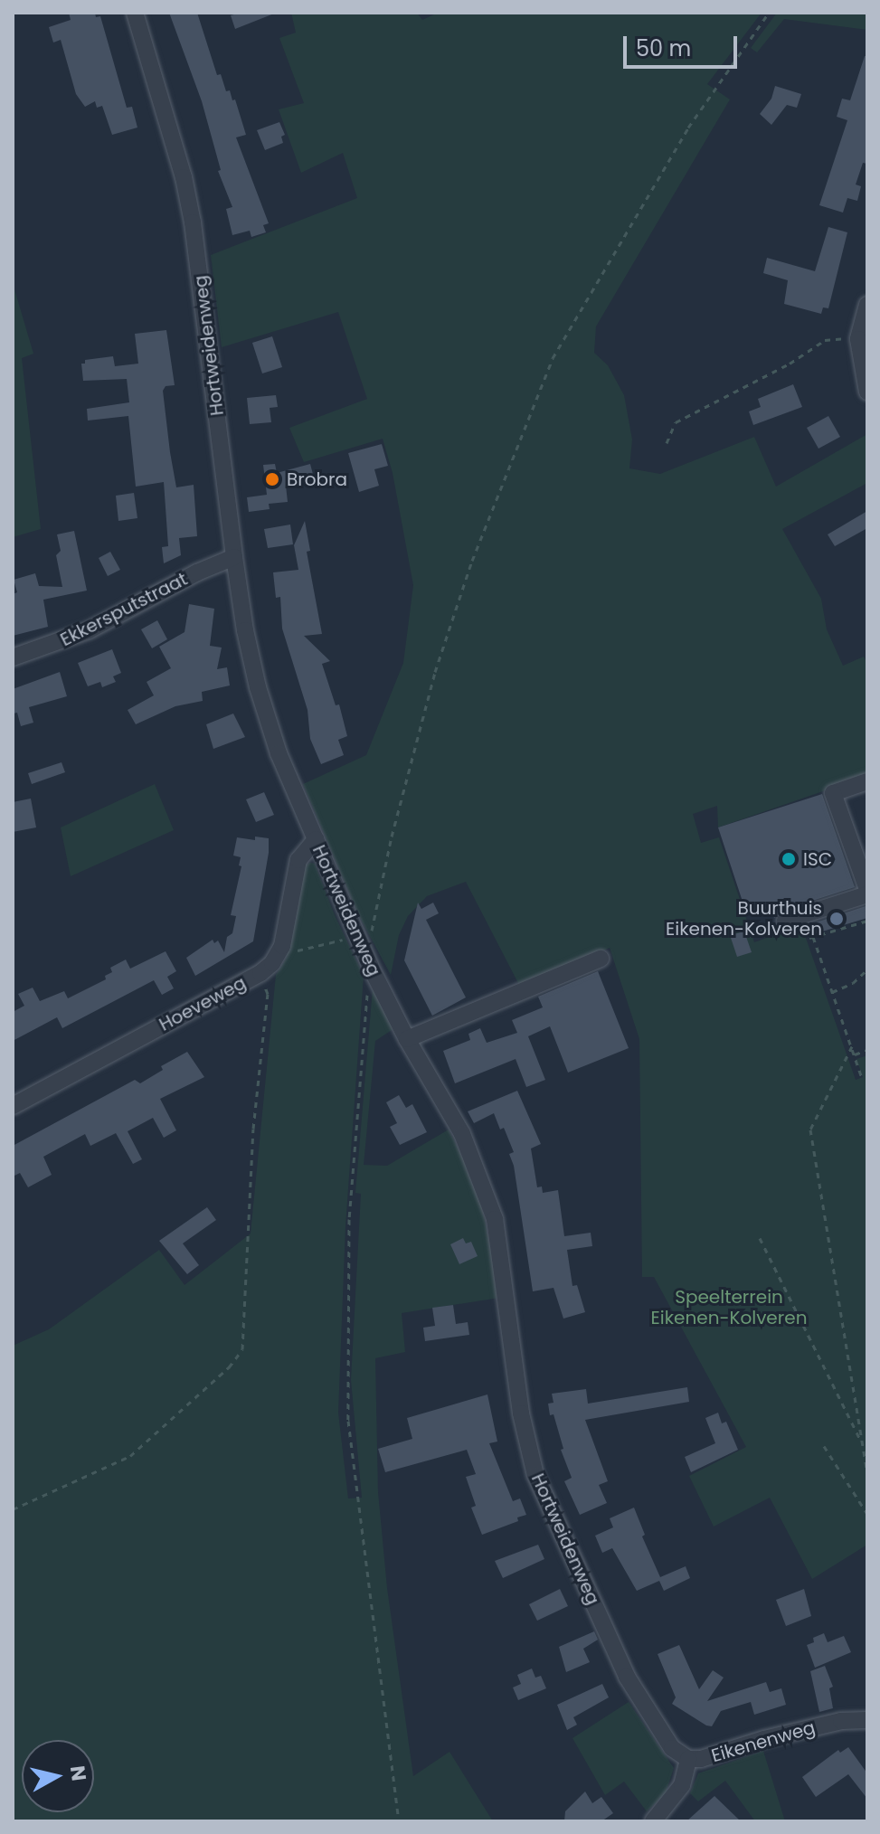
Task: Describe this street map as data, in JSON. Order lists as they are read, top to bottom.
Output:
{
  "streets": {
    "street": [
      "Hortweidenweg",
      "Ekkersputstraat",
      "Hoeveweg",
      "Eikenenweg"
    ]
  },
  "crossings": [
    ["Hortweidenweg", "Ekkersputstraat"],
    ["Hortweidenweg", "Hoeveweg"],
    ["Hortweidenweg", "Eikenenweg"]
  ],
  "parks": ["Speelterrein Eikenen-Kolveren"],
  "places": ["Brobra", "ISC", "Buurthuis Eikenen-Kolveren"],
  "scale_bar": "50 m",
  "north": "right"
}
